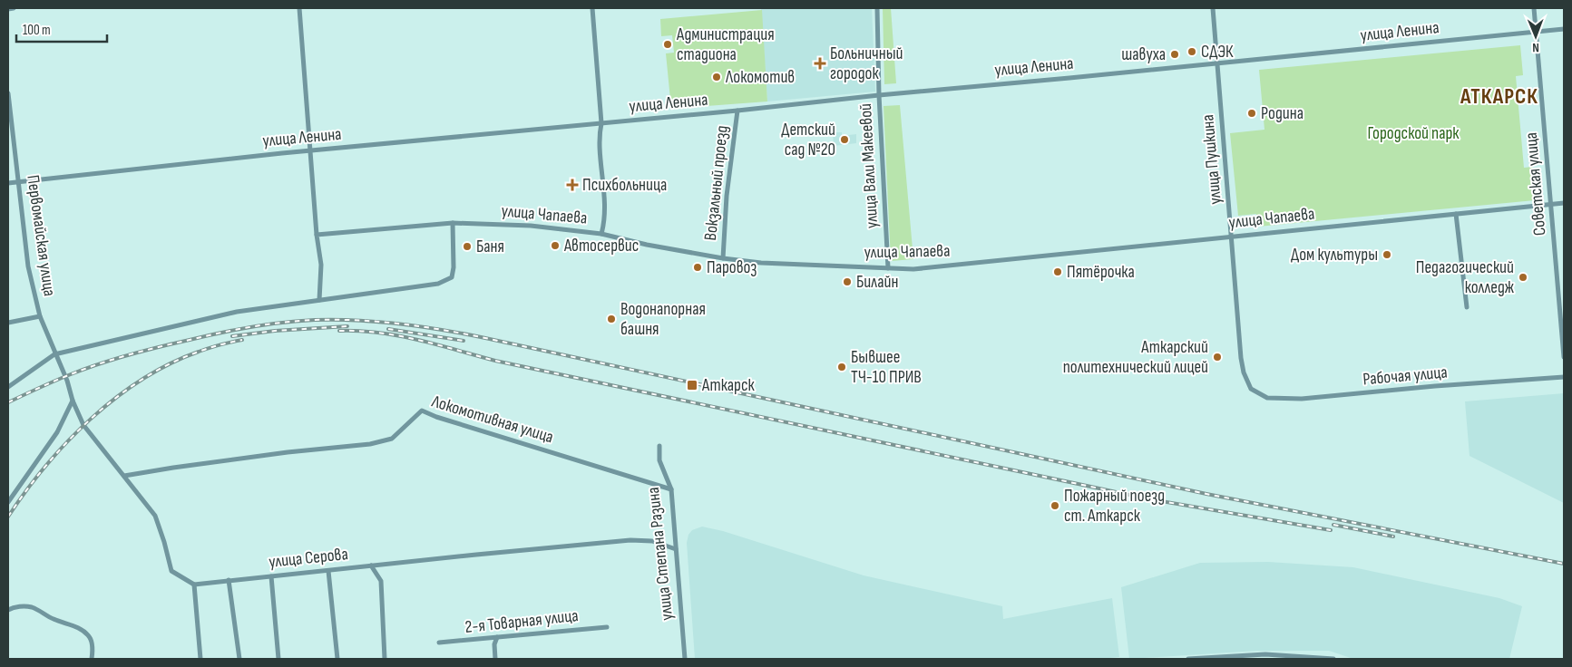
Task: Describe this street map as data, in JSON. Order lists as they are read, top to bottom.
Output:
{
  "streets": {
    "street": [
      "улица Ленина",
      "улица Пушкина",
      "улица Вали Макеевой",
      "Вокзальный проезд",
      "Советская улица",
      "улица Чапаева",
      "Первомайская улица",
      "Рабочая улица",
      "Локомотивная улица",
      "улица Степана Разина",
      "улица Серова",
      "2-я Товарная улица"
    ]
  },
  "crossings": [
    ["улица Ленина", "улица Пушкина"],
    ["улица Ленина", "улица Вали Макеевой"],
    ["улица Ленина", "Вокзальный проезд"],
    ["улица Ленина", "Советская улица"],
    ["улица Ленина", "Первомайская улица"],
    ["улица Пушкина", "улица Чапаева"],
    ["улица Пушкина", "Рабочая улица"],
    ["улица Вали Макеевой", "улица Чапаева"],
    ["Вокзальный проезд", "улица Чапаева"],
    ["Советская улица", "улица Чапаева"],
    ["Локомотивная улица", "улица Степана Разина"],
    ["улица Степана Разина", "улица Серова"]
  ],
  "districts": ["АТКАРСК"],
  "parks": ["Городской парк"],
  "places": {
    "other": [
      "Администрация стадиона",
      "СДЭК",
      "шавуха",
      "Локомотив",
      "Родина",
      "Детский сад №20",
      "Автосервис",
      "Баня",
      "Дом культуры",
      "Паровоз",
      "Пятёрочка",
      "Педагогический колледж",
      "Билайн",
      "Водонапорная башня",
      "Аткарский политехнический лицей",
      "Бывшее ТЧ-10 ПРИВ",
      "Пожарный поезд ст. Аткарск"
    ],
    "health": ["Больничный городок", "Психбольница"],
    "transit": ["Аткарск"]
  },
  "scale_bar": "100 m",
  "north": "bottom"
}
